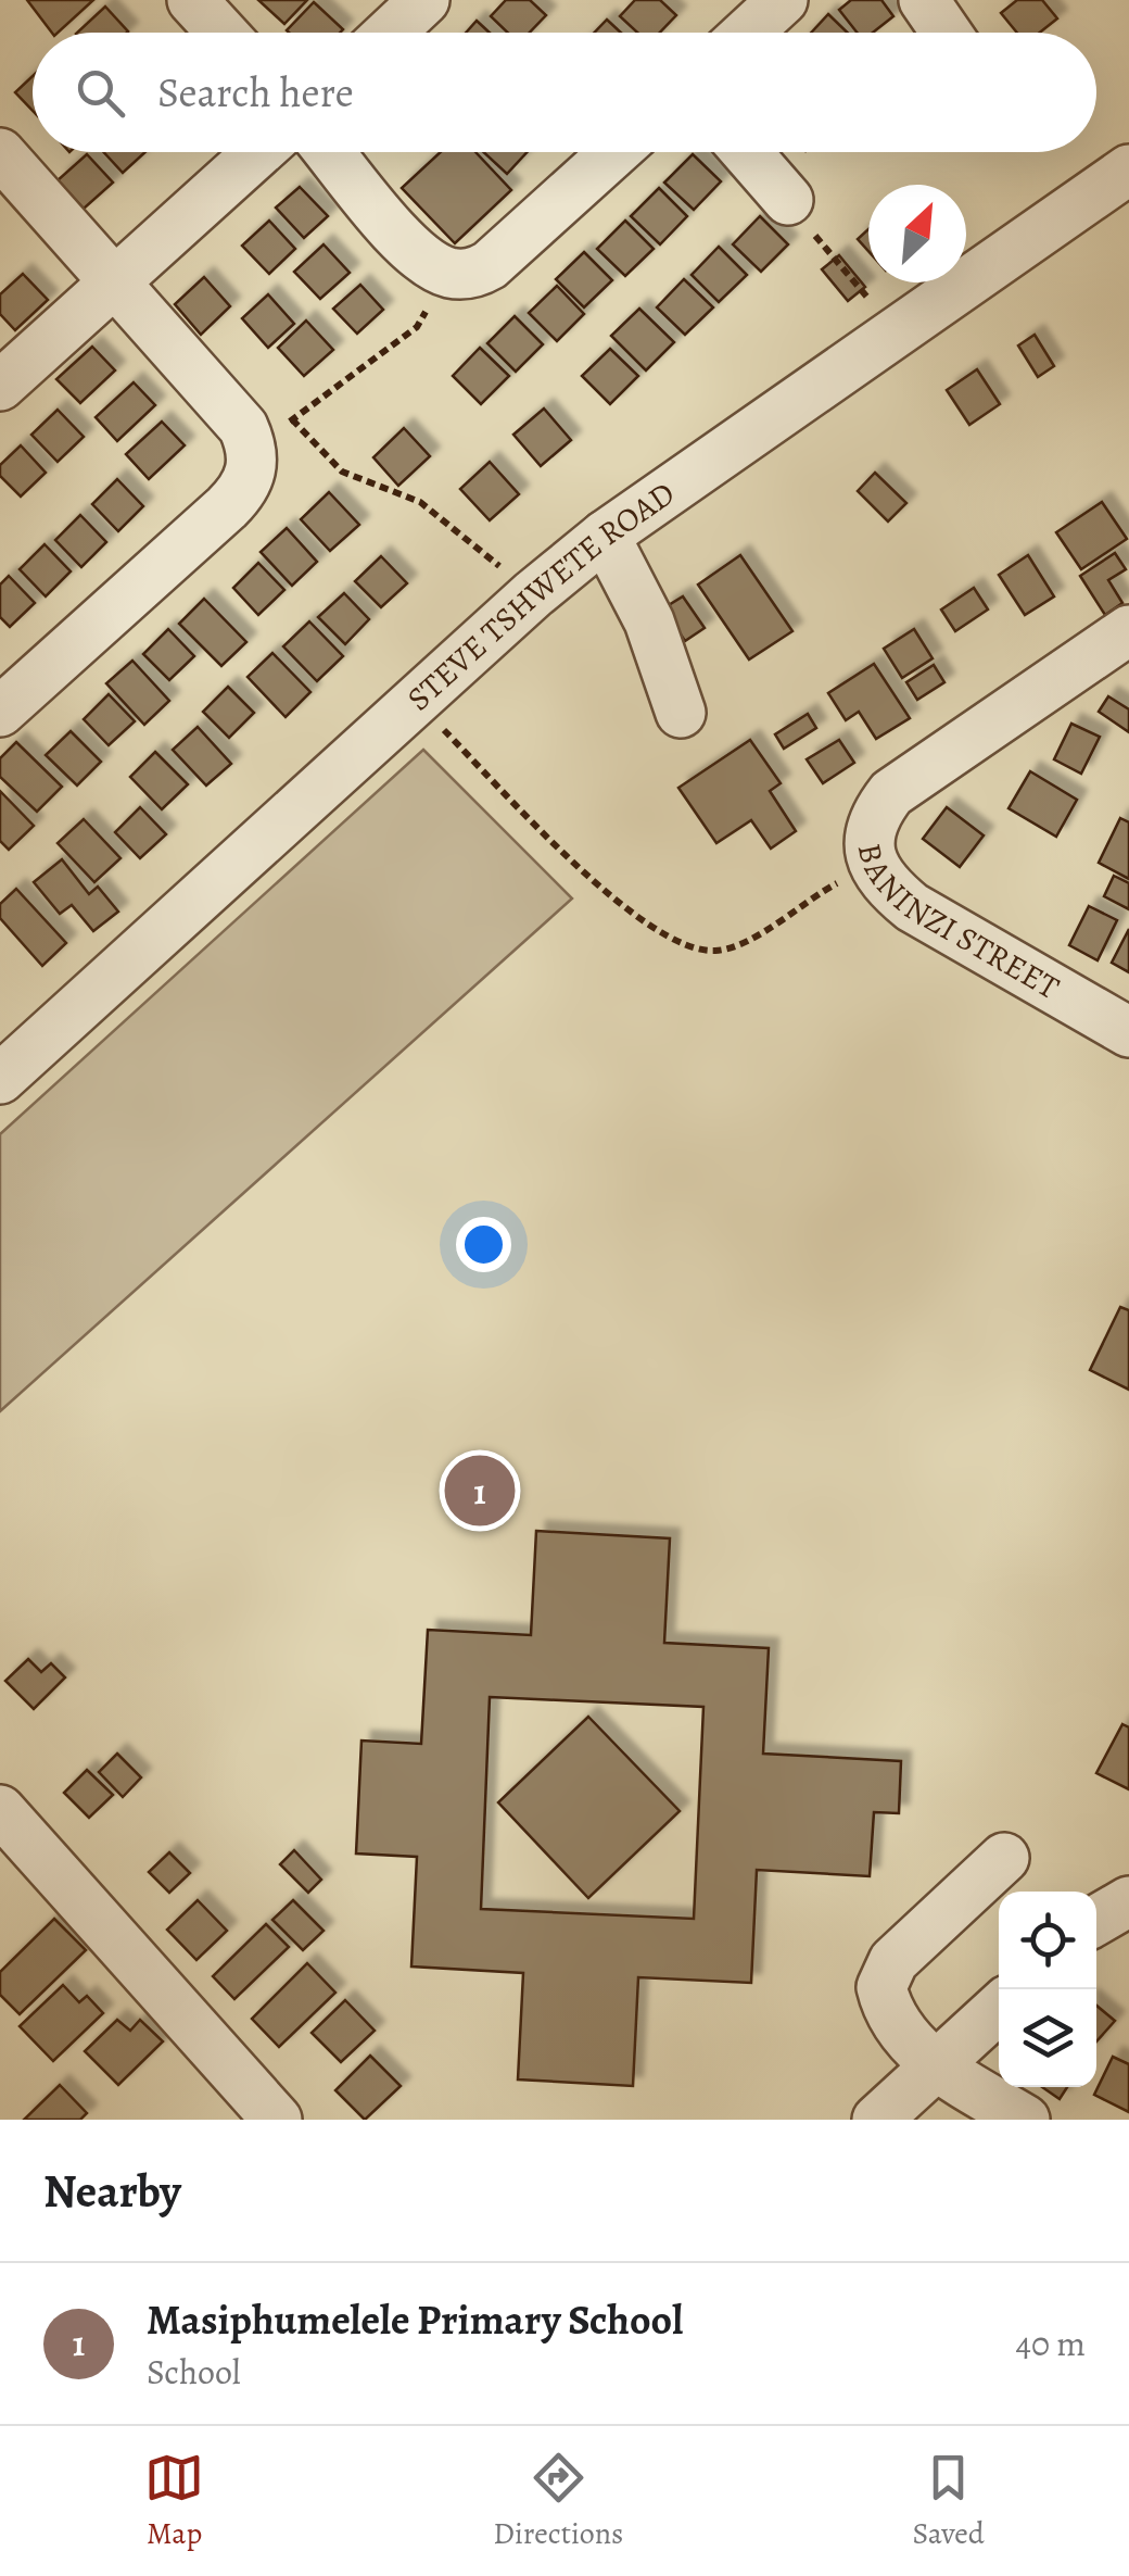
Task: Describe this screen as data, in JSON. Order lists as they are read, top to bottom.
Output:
{
  "streets": {
    "street": ["STEVE TSHWETE ROAD", "BANINZI STREET"]
  },
  "north": "top right",
  "page": {
    "search": "Search here",
    "pins": "1",
    "heading": "Nearby",
    "list": [
      {
        "mark": "1",
        "name": "Masiphumelele Primary School",
        "note": "School",
        "value": "40 m"
      }
    ],
    "nav": ["Map", "Directions", "Saved"]
  }
}
